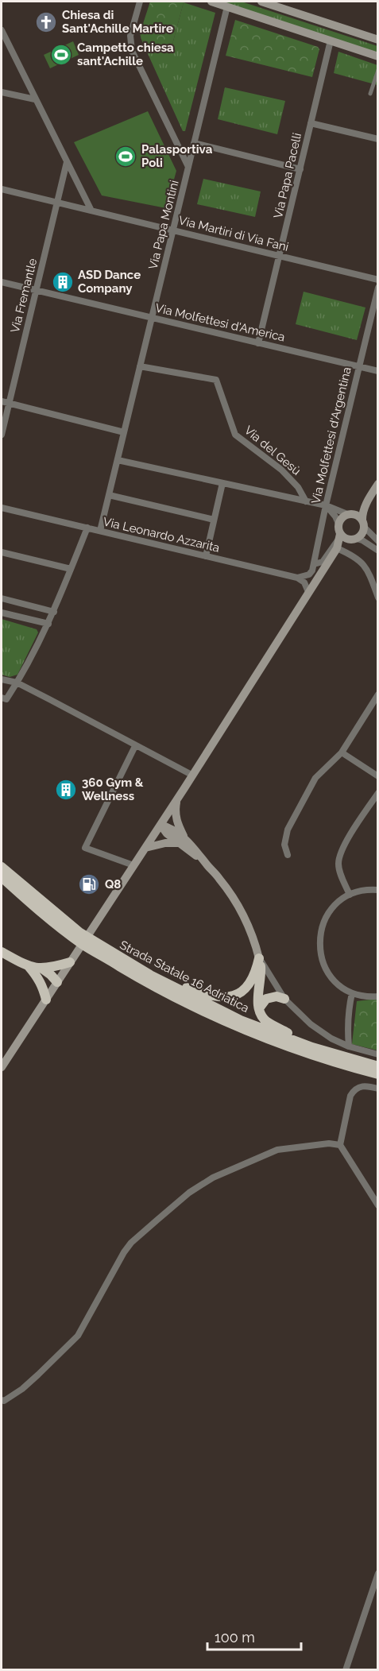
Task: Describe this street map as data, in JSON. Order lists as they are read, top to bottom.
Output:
{
  "streets": {
    "highway": ["Strada Statale 16 Adriatica"],
    "street": [
      "Via Papa Pacelli",
      "Via Papa Montini",
      "Via Martiri di Via Fani",
      "Via Fremantle",
      "Via Molfettesi d'America",
      "Via Molfettesi d'Argentina",
      "Via del Gesù",
      "Via Leonardo Azzarita"
    ]
  },
  "crossings": [
    ["Via Papa Pacelli", "Via Martiri di Via Fani"],
    ["Via Papa Pacelli", "Via Molfettesi d'America"],
    ["Via Papa Montini", "Via Martiri di Via Fani"],
    ["Via Papa Montini", "Via Molfettesi d'America"],
    ["Via Papa Montini", "Via del Gesù"],
    ["Via Papa Montini", "Via Leonardo Azzarita"],
    ["Via Martiri di Via Fani", "Via Fremantle"],
    ["Via Fremantle", "Via Molfettesi d'America"],
    ["Via Molfettesi d'America", "Via Molfettesi d'Argentina"]
  ],
  "places": {
    "church": ["Chiesa di Sant'Achille Martire"],
    "sports": ["Campetto chiesa sant'Achille", "Palasportiva Poli"],
    "building": ["ASD Dance Company", "360 Gym & Wellness"],
    "fuel station": ["Q8"]
  },
  "scale_bar": "100 m"
}
